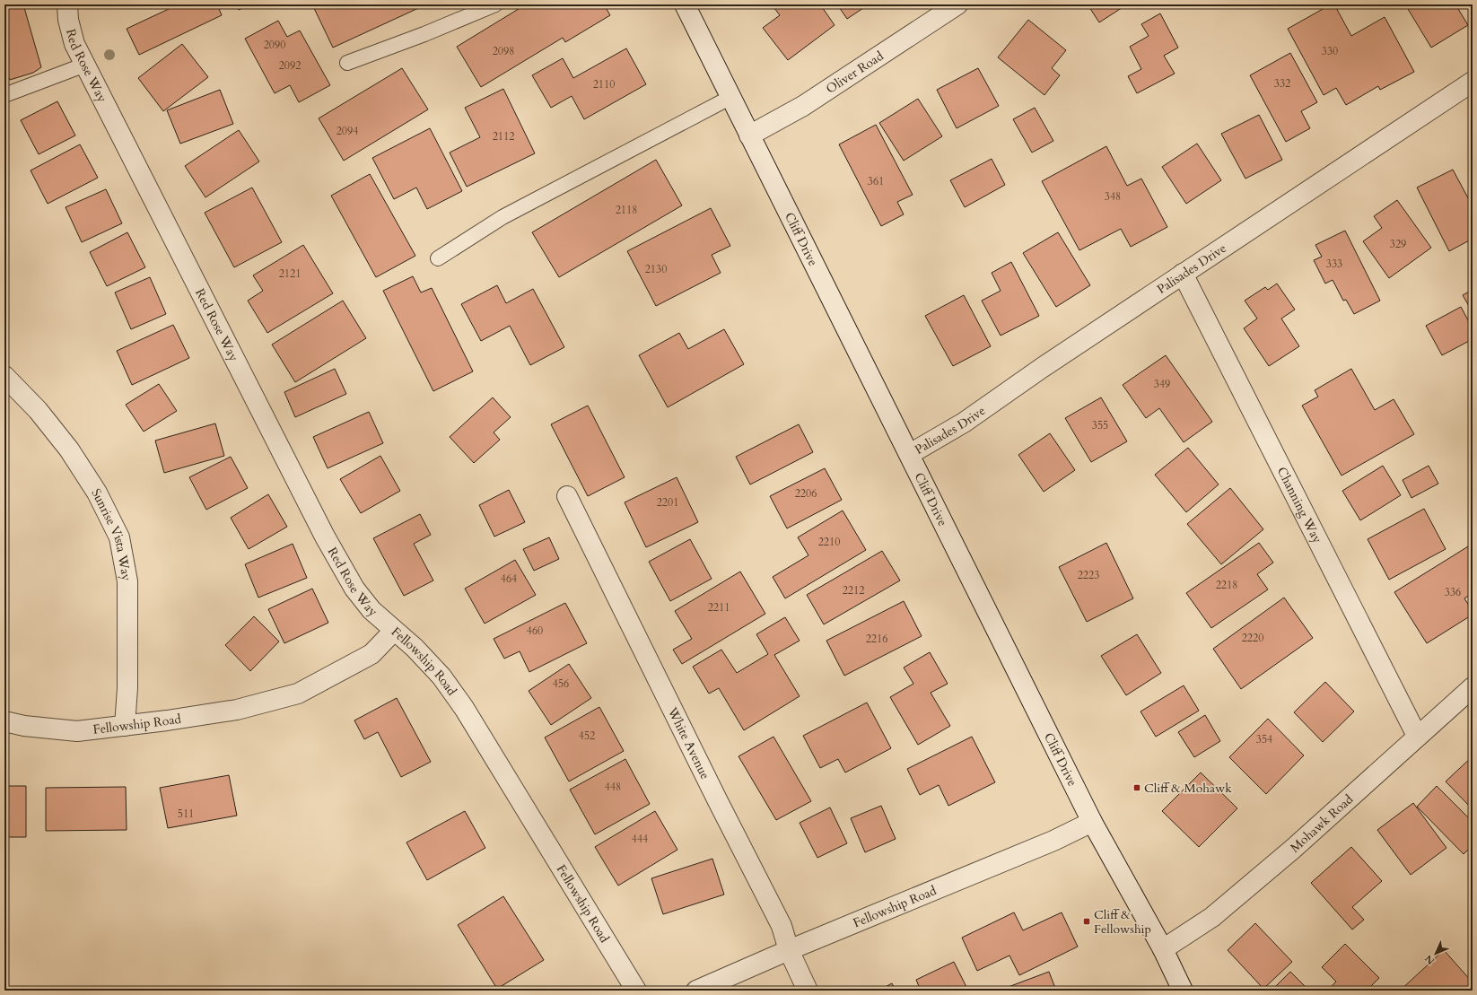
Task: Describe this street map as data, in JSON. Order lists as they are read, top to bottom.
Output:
{
  "streets": {
    "street": [
      "Red Rose Way",
      "Oliver Road",
      "Cliff Drive",
      "Palisades Drive",
      "Channing Way",
      "Sunrise Vista Way",
      "Fellowship Road",
      "White Avenue",
      "Mohawk Road"
    ]
  },
  "crossings": [
    ["Red Rose Way", "Fellowship Road"],
    ["Oliver Road", "Cliff Drive"],
    ["Cliff Drive", "Palisades Drive"],
    ["Cliff Drive", "Fellowship Road"],
    ["Cliff Drive", "Mohawk Road"],
    ["Palisades Drive", "Channing Way"],
    ["Channing Way", "Mohawk Road"],
    ["Sunrise Vista Way", "Fellowship Road"],
    ["Fellowship Road", "White Avenue"]
  ],
  "places": {
    "transit": ["Cliff & Mohawk", "Cliff & Fellowship"]
  },
  "house_numbers": [
    "2090",
    "2098",
    "330",
    "2092",
    "332",
    "2110",
    "2094",
    "2112",
    "361",
    "348",
    "2118",
    "329",
    "333",
    "2130",
    "2121",
    "349",
    "355",
    "2206",
    "2201",
    "2210",
    "2223",
    "464",
    "2218",
    "2212",
    "336",
    "2211",
    "460",
    "2220",
    "2216",
    "456",
    "452",
    "354",
    "448",
    "511",
    "444"
  ],
  "north": "bottom left"
}
